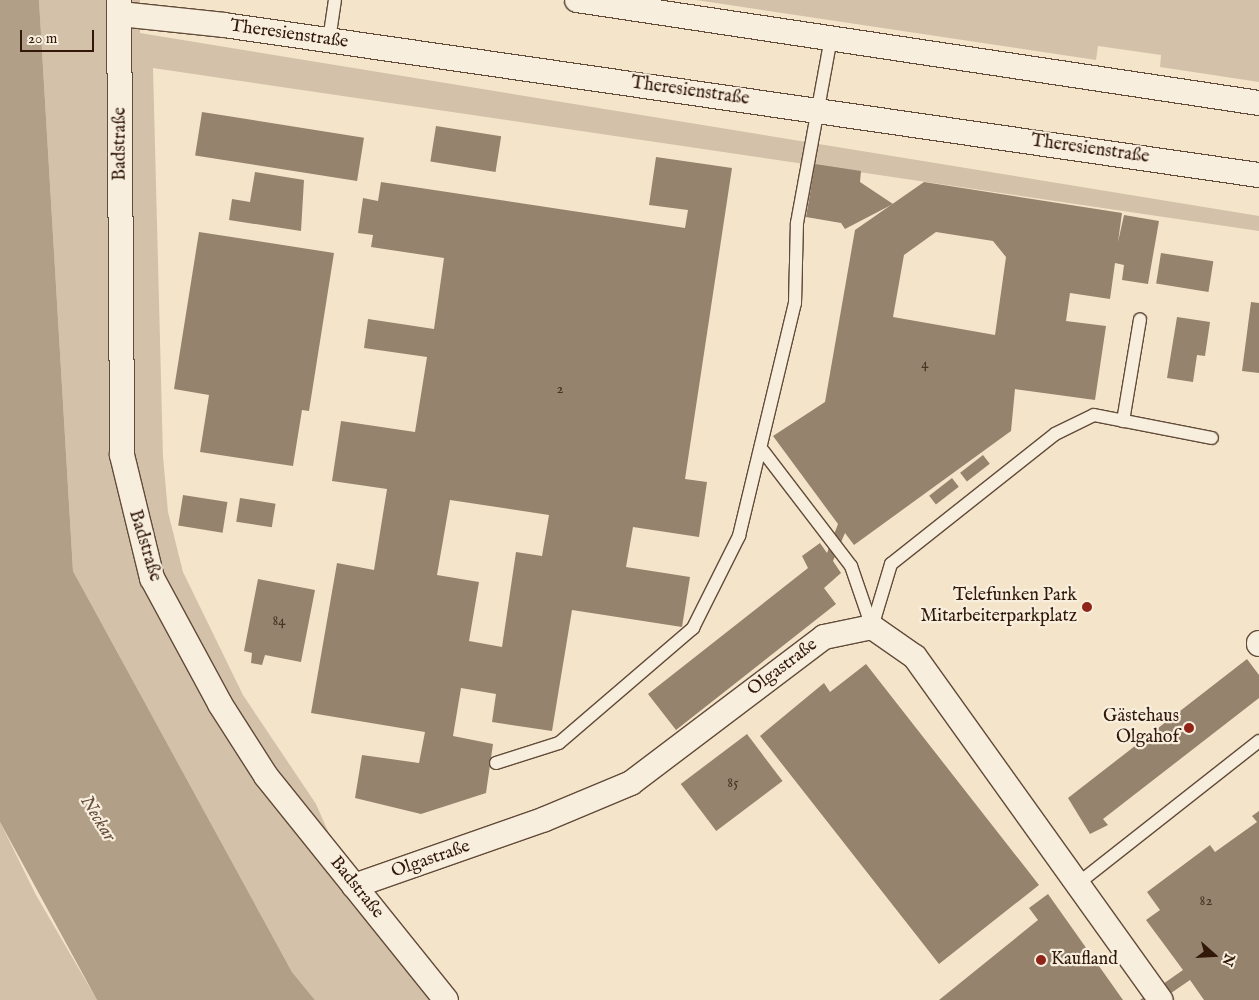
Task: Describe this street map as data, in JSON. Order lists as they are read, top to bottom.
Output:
{
  "streets": {
    "street": ["Theresienstraße", "Badstraße", "Olgastraße"]
  },
  "crossings": [
    ["Theresienstraße", "Badstraße"],
    ["Badstraße", "Olgastraße"]
  ],
  "water": ["Neckar"],
  "places": ["Telefunken Park Mitarbeiterparkplatz", "Gästehaus Olgahof", "Kaufland"],
  "house_numbers": [
    "4",
    "2",
    "84",
    "85",
    "82"
  ],
  "scale_bar": "20 m",
  "north": "right"
}
